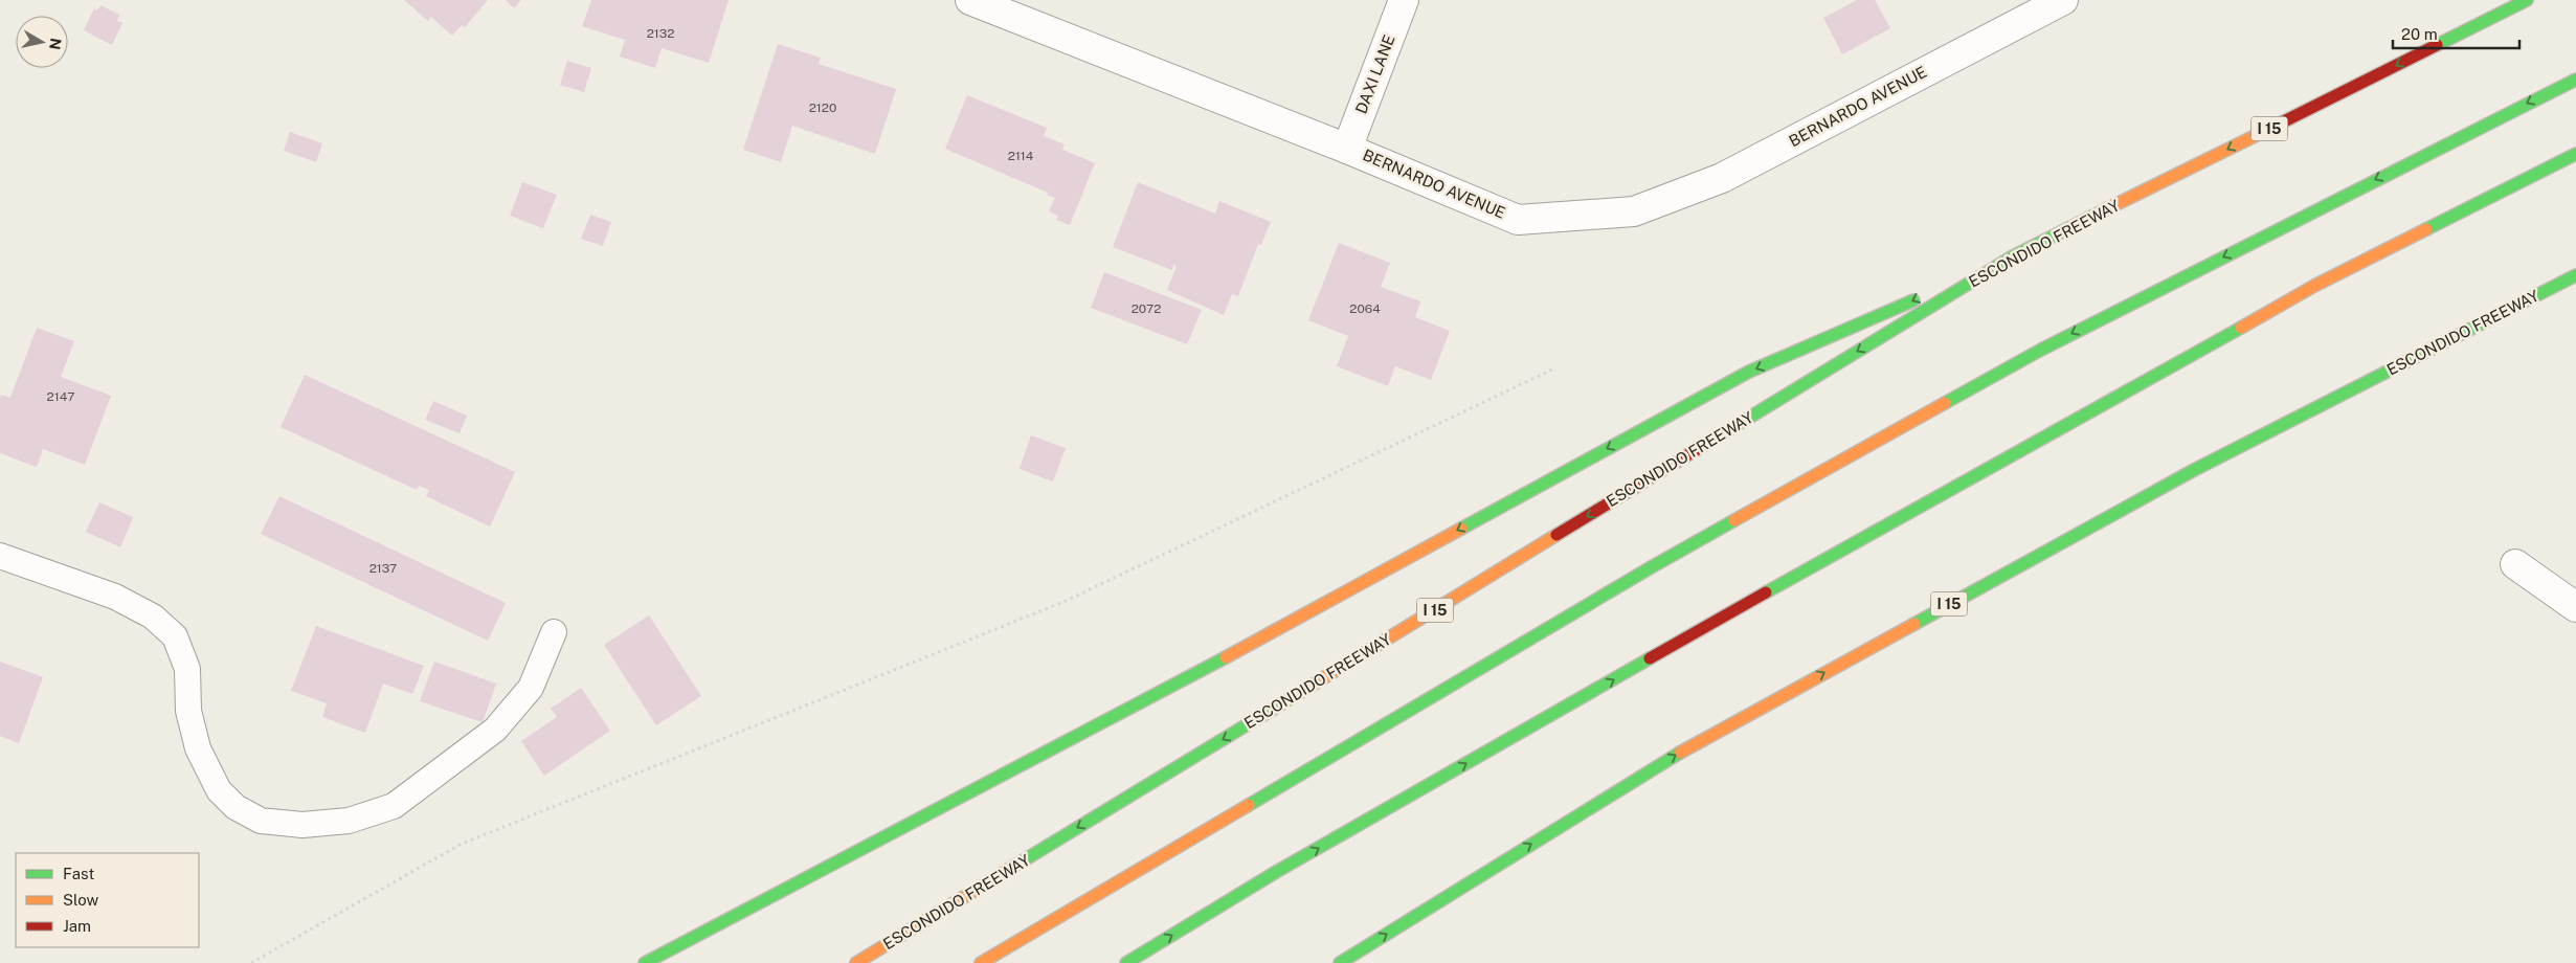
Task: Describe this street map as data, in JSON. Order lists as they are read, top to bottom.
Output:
{
  "streets": {
    "highway": ["I 15", "ESCONDIDO FREEWAY"],
    "street": ["DAXI LANE", "BERNARDO AVENUE"]
  },
  "crossings": [
    ["DAXI LANE", "BERNARDO AVENUE"]
  ],
  "house_numbers": [
    "2132",
    "2120",
    "2114",
    "2072",
    "2064",
    "2147",
    "2137"
  ],
  "legend": ["Fast", "Slow", "Jam"],
  "scale_bar": "20 m",
  "north": "right"
}
